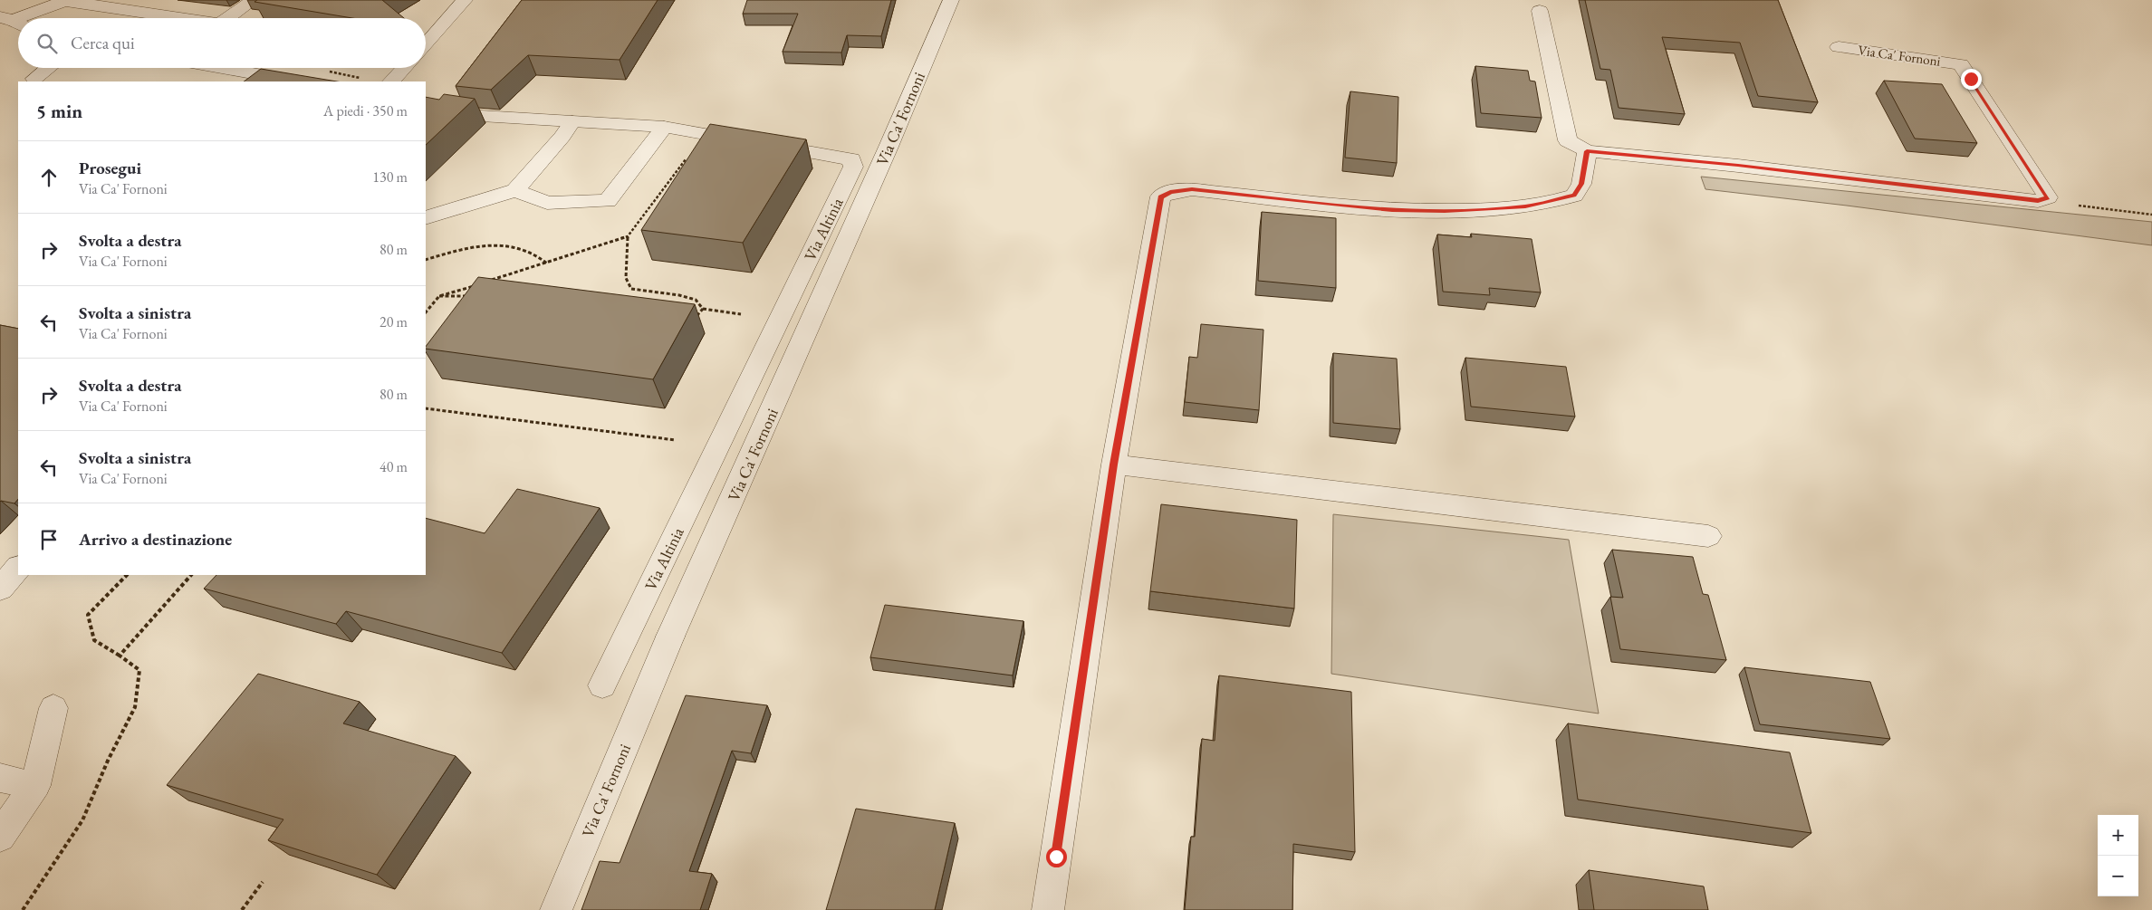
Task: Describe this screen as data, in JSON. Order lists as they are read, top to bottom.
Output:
{
  "streets": {
    "street": ["Via Ca' Fornoni", "Via Altinia"]
  },
  "page": {
    "search": "Cerca qui",
    "heading": ["5 min", "A piedi · 350 m"],
    "list": [
      ["Prosegui", "Via Ca' Fornoni", "130 m"],
      ["Svolta a destra", "Via Ca' Fornoni", "80 m"],
      ["Svolta a sinistra", "Via Ca' Fornoni", "20 m"],
      ["Svolta a destra", "Via Ca' Fornoni", "80 m"],
      ["Svolta a sinistra", "Via Ca' Fornoni", "40 m"],
      "Arrivo a destinazione"
    ],
    "map_buttons": ["+", "−"]
  }
}
